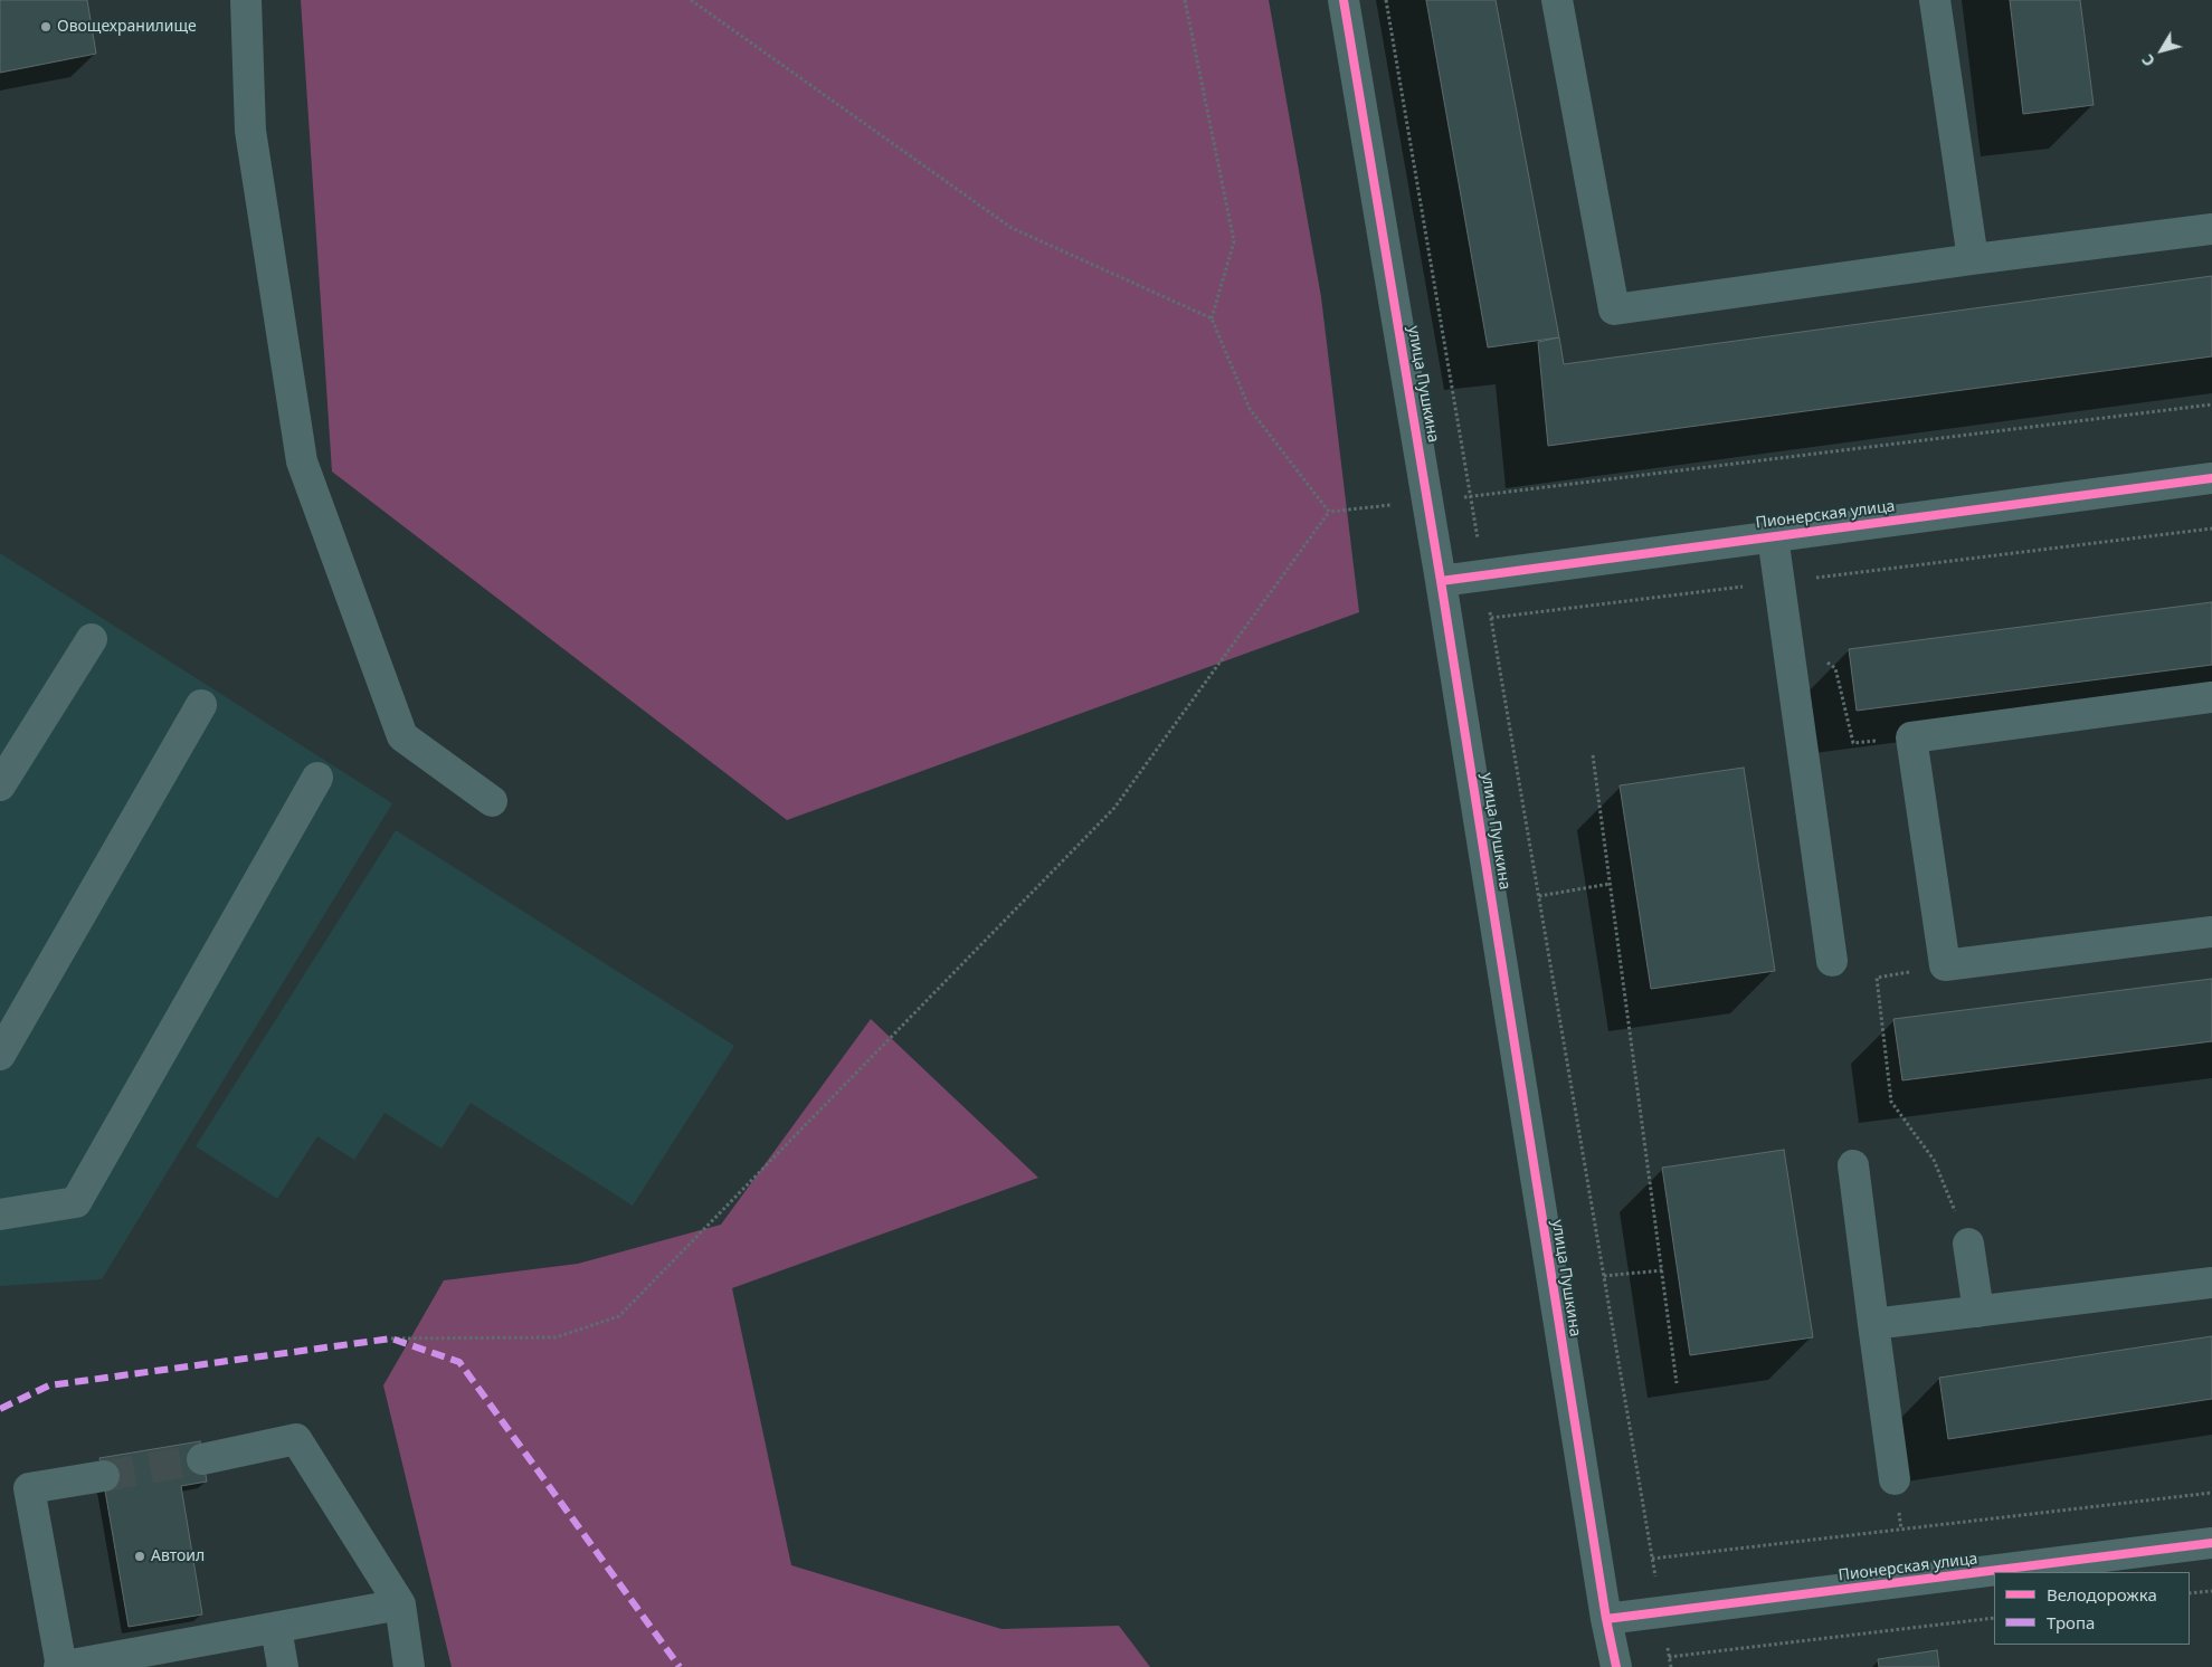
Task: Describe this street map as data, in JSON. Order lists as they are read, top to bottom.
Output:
{
  "streets": {
    "street": ["улица Пушкина", "Пионерская улица"]
  },
  "crossings": [
    ["улица Пушкина", "Пионерская улица"]
  ],
  "places": ["Овощехранилище", "Автоил"],
  "legend": ["Велодорожка", "Тропа"],
  "north": "bottom left"
}
